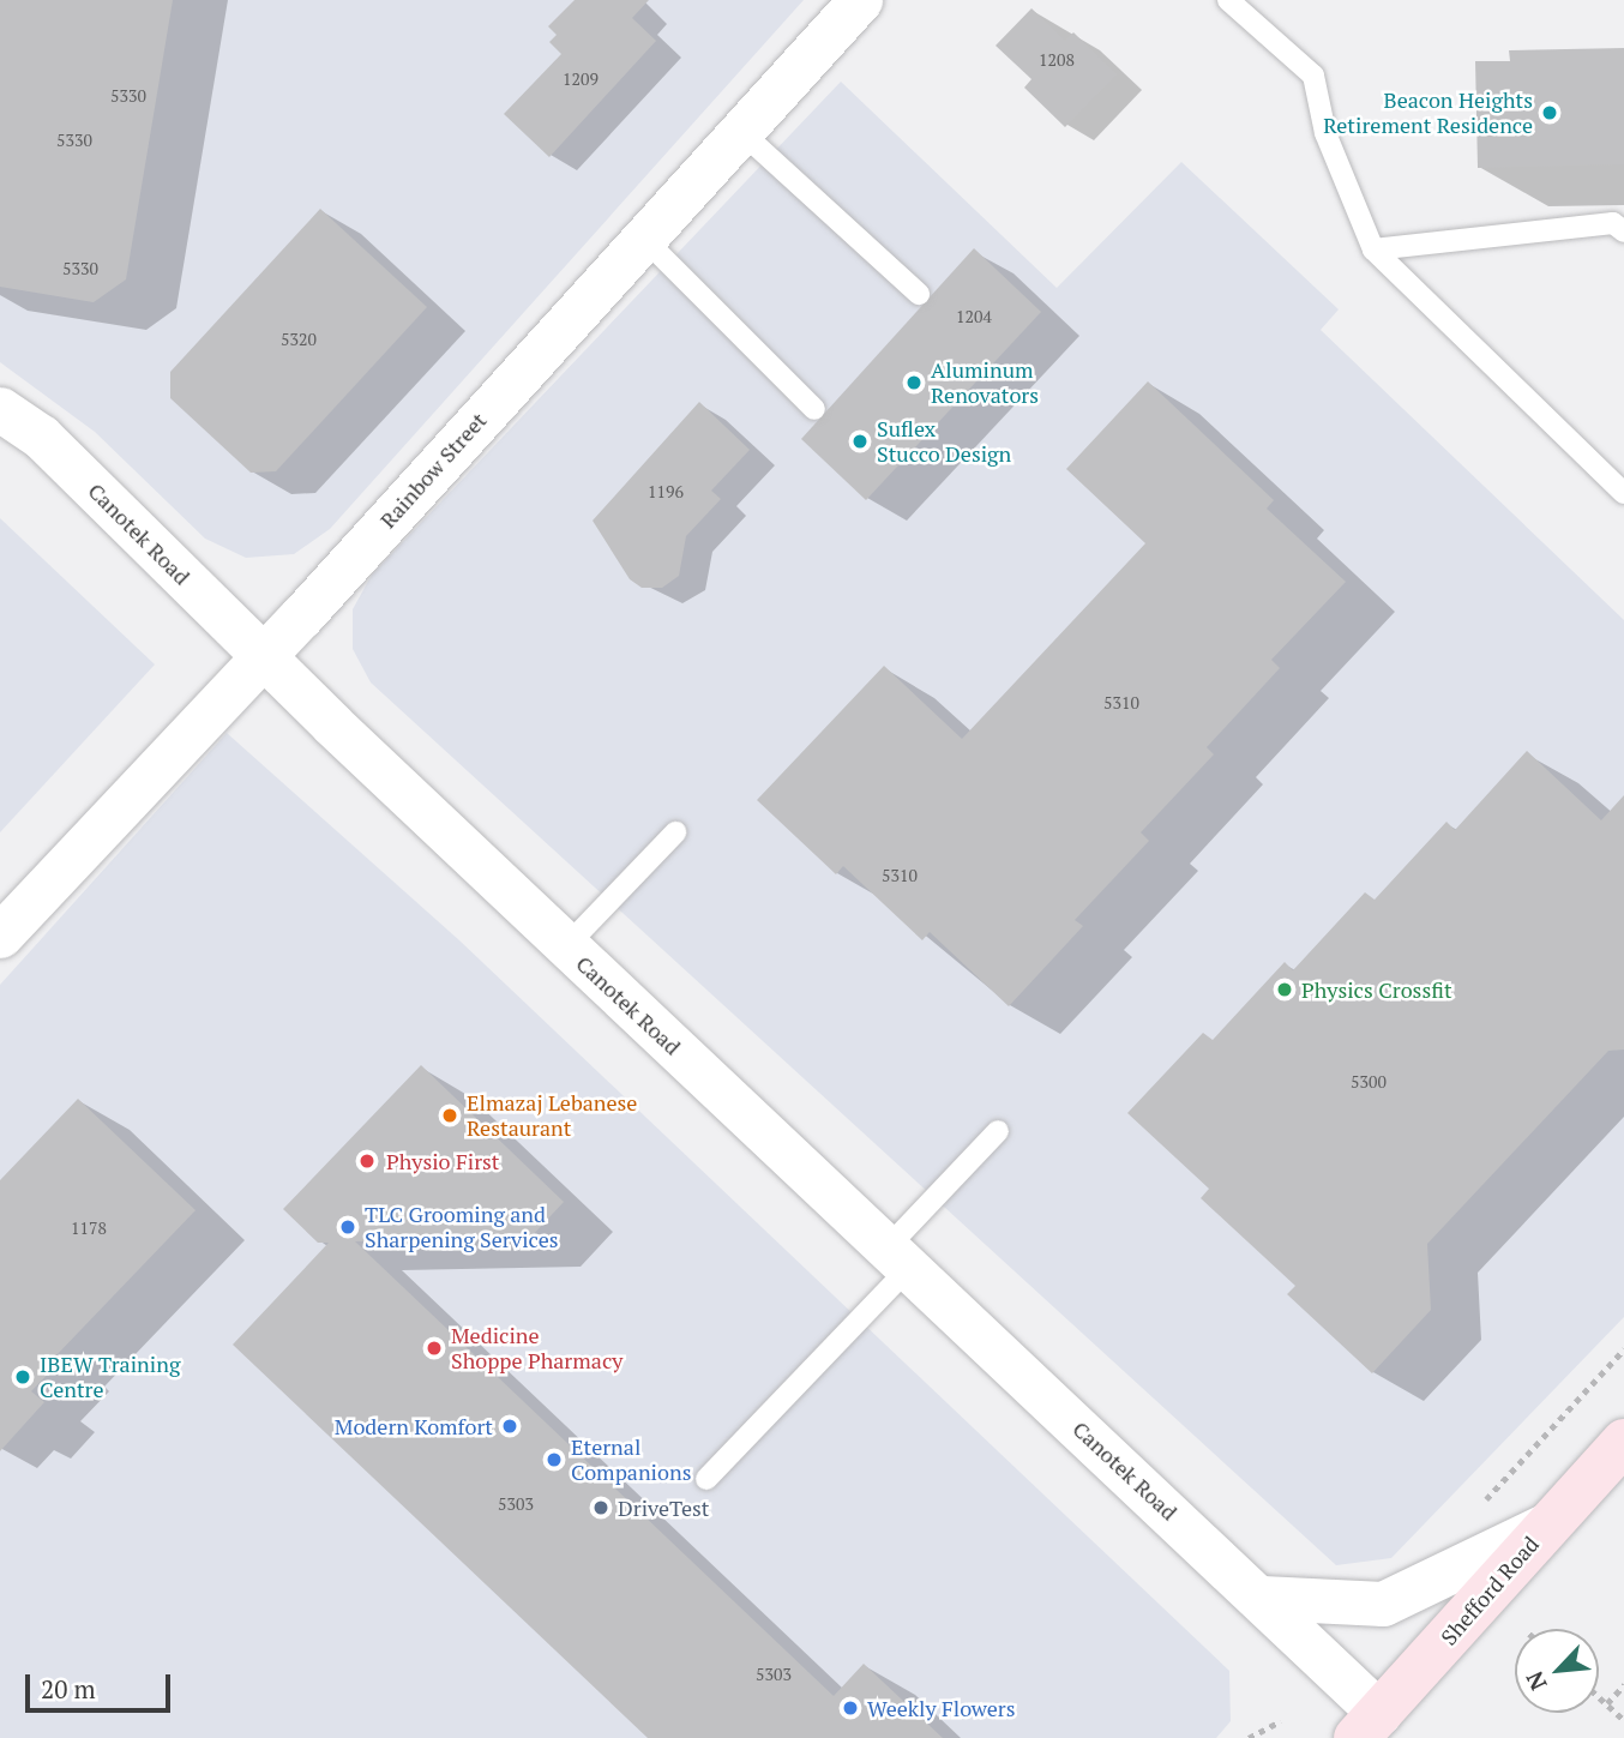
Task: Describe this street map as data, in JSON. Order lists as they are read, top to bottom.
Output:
{
  "streets": {
    "street": ["Rainbow Street", "Canotek Road", "Shefford Road"]
  },
  "crossings": [
    ["Rainbow Street", "Canotek Road"],
    ["Canotek Road", "Shefford Road"]
  ],
  "places": [
    "Beacon Heights Retirement Residence",
    "Aluminum Renovators",
    "Suflex Stucco Design",
    "Physics Crossfit",
    "Elmazaj Lebanese Restaurant",
    "Physio First",
    "TLC Grooming and Sharpening Services",
    "Medicine Shoppe Pharmacy",
    "IBEW Training Centre",
    "Modern Komfort",
    "Eternal Companions",
    "DriveTest",
    "Weekly Flowers"
  ],
  "house_numbers": [
    "1208",
    "1209",
    "5330",
    "5330",
    "5330",
    "1204",
    "5320",
    "1196",
    "5310",
    "5310",
    "5300",
    "1178",
    "5303",
    "5303"
  ],
  "scale_bar": "20 m",
  "north": "bottom left"
}
